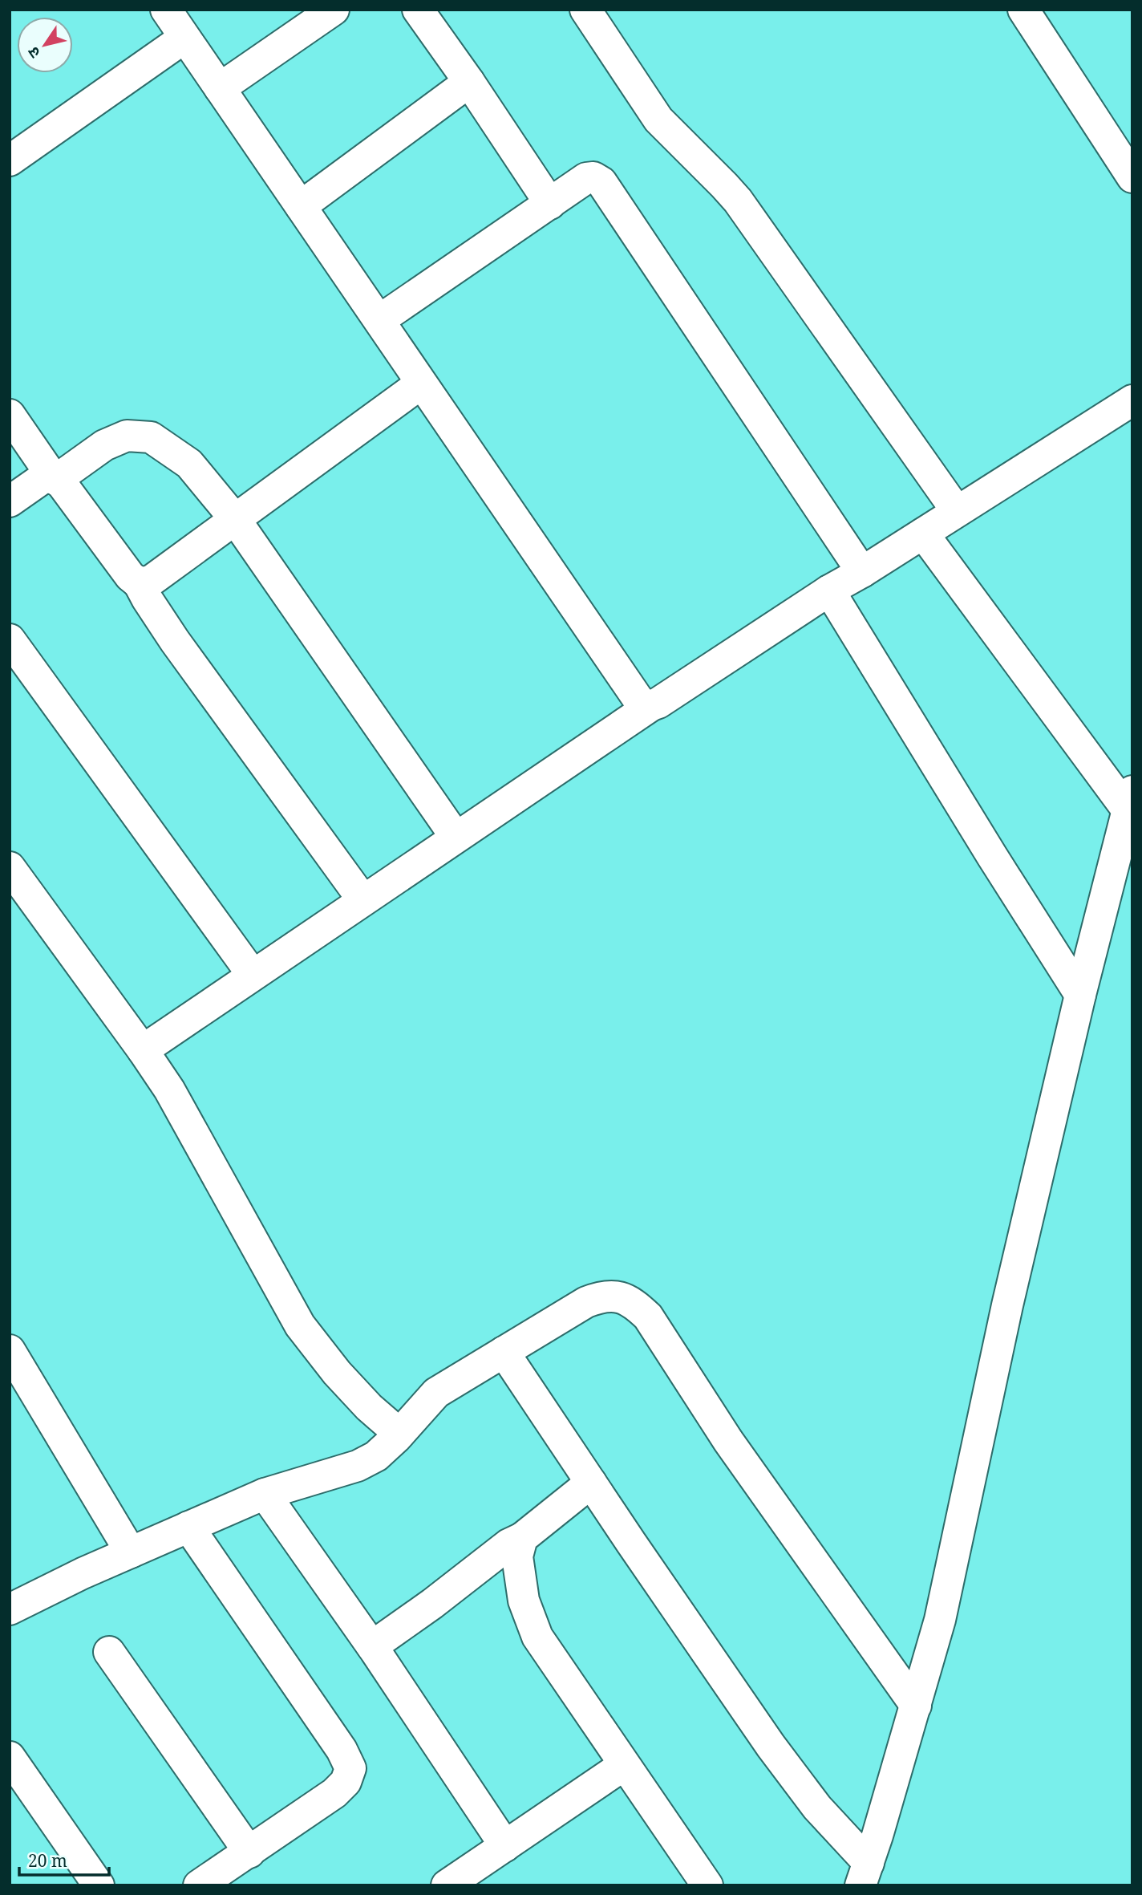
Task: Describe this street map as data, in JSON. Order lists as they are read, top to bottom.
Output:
{
  "scale_bar": "20 m",
  "north": "bottom left"
}
